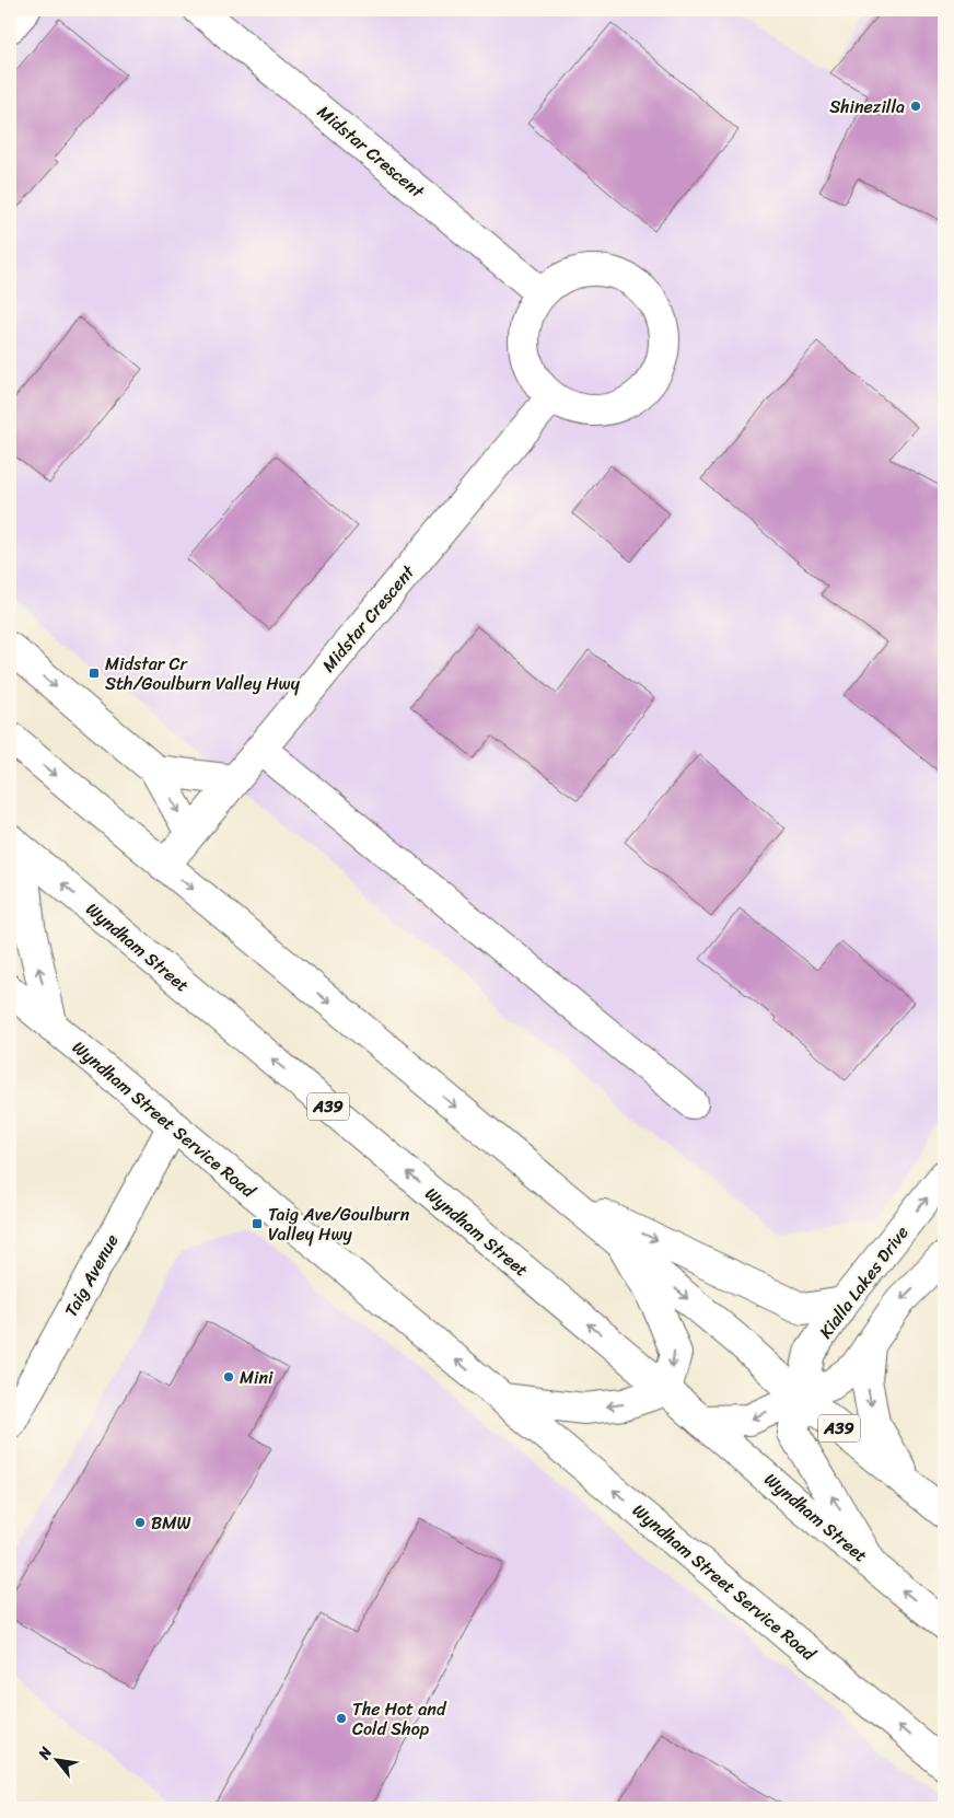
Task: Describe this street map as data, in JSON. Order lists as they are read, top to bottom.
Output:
{
  "streets": {
    "main road": [
      "Midstar Crescent",
      "Wyndham Street",
      "A39",
      "Wyndham Street Service Road",
      "Taig Avenue",
      "Kialla Lakes Drive"
    ]
  },
  "crossings": [
    ["Midstar Crescent", "A39"],
    ["Wyndham Street", "Kialla Lakes Drive"],
    ["A39", "Kialla Lakes Drive"],
    ["Wyndham Street Service Road", "Taig Avenue"]
  ],
  "one_way": ["Kialla Lakes Drive"],
  "places": {
    "other": [
      "Shinezilla",
      "Mini",
      "BMW",
      "The Hot and Cold Shop"
    ],
    "transit": ["Midstar Cr Sth/Goulburn Valley Hwy", "Taig Ave/Goulburn Valley Hwy"]
  },
  "north": "top left"
}
